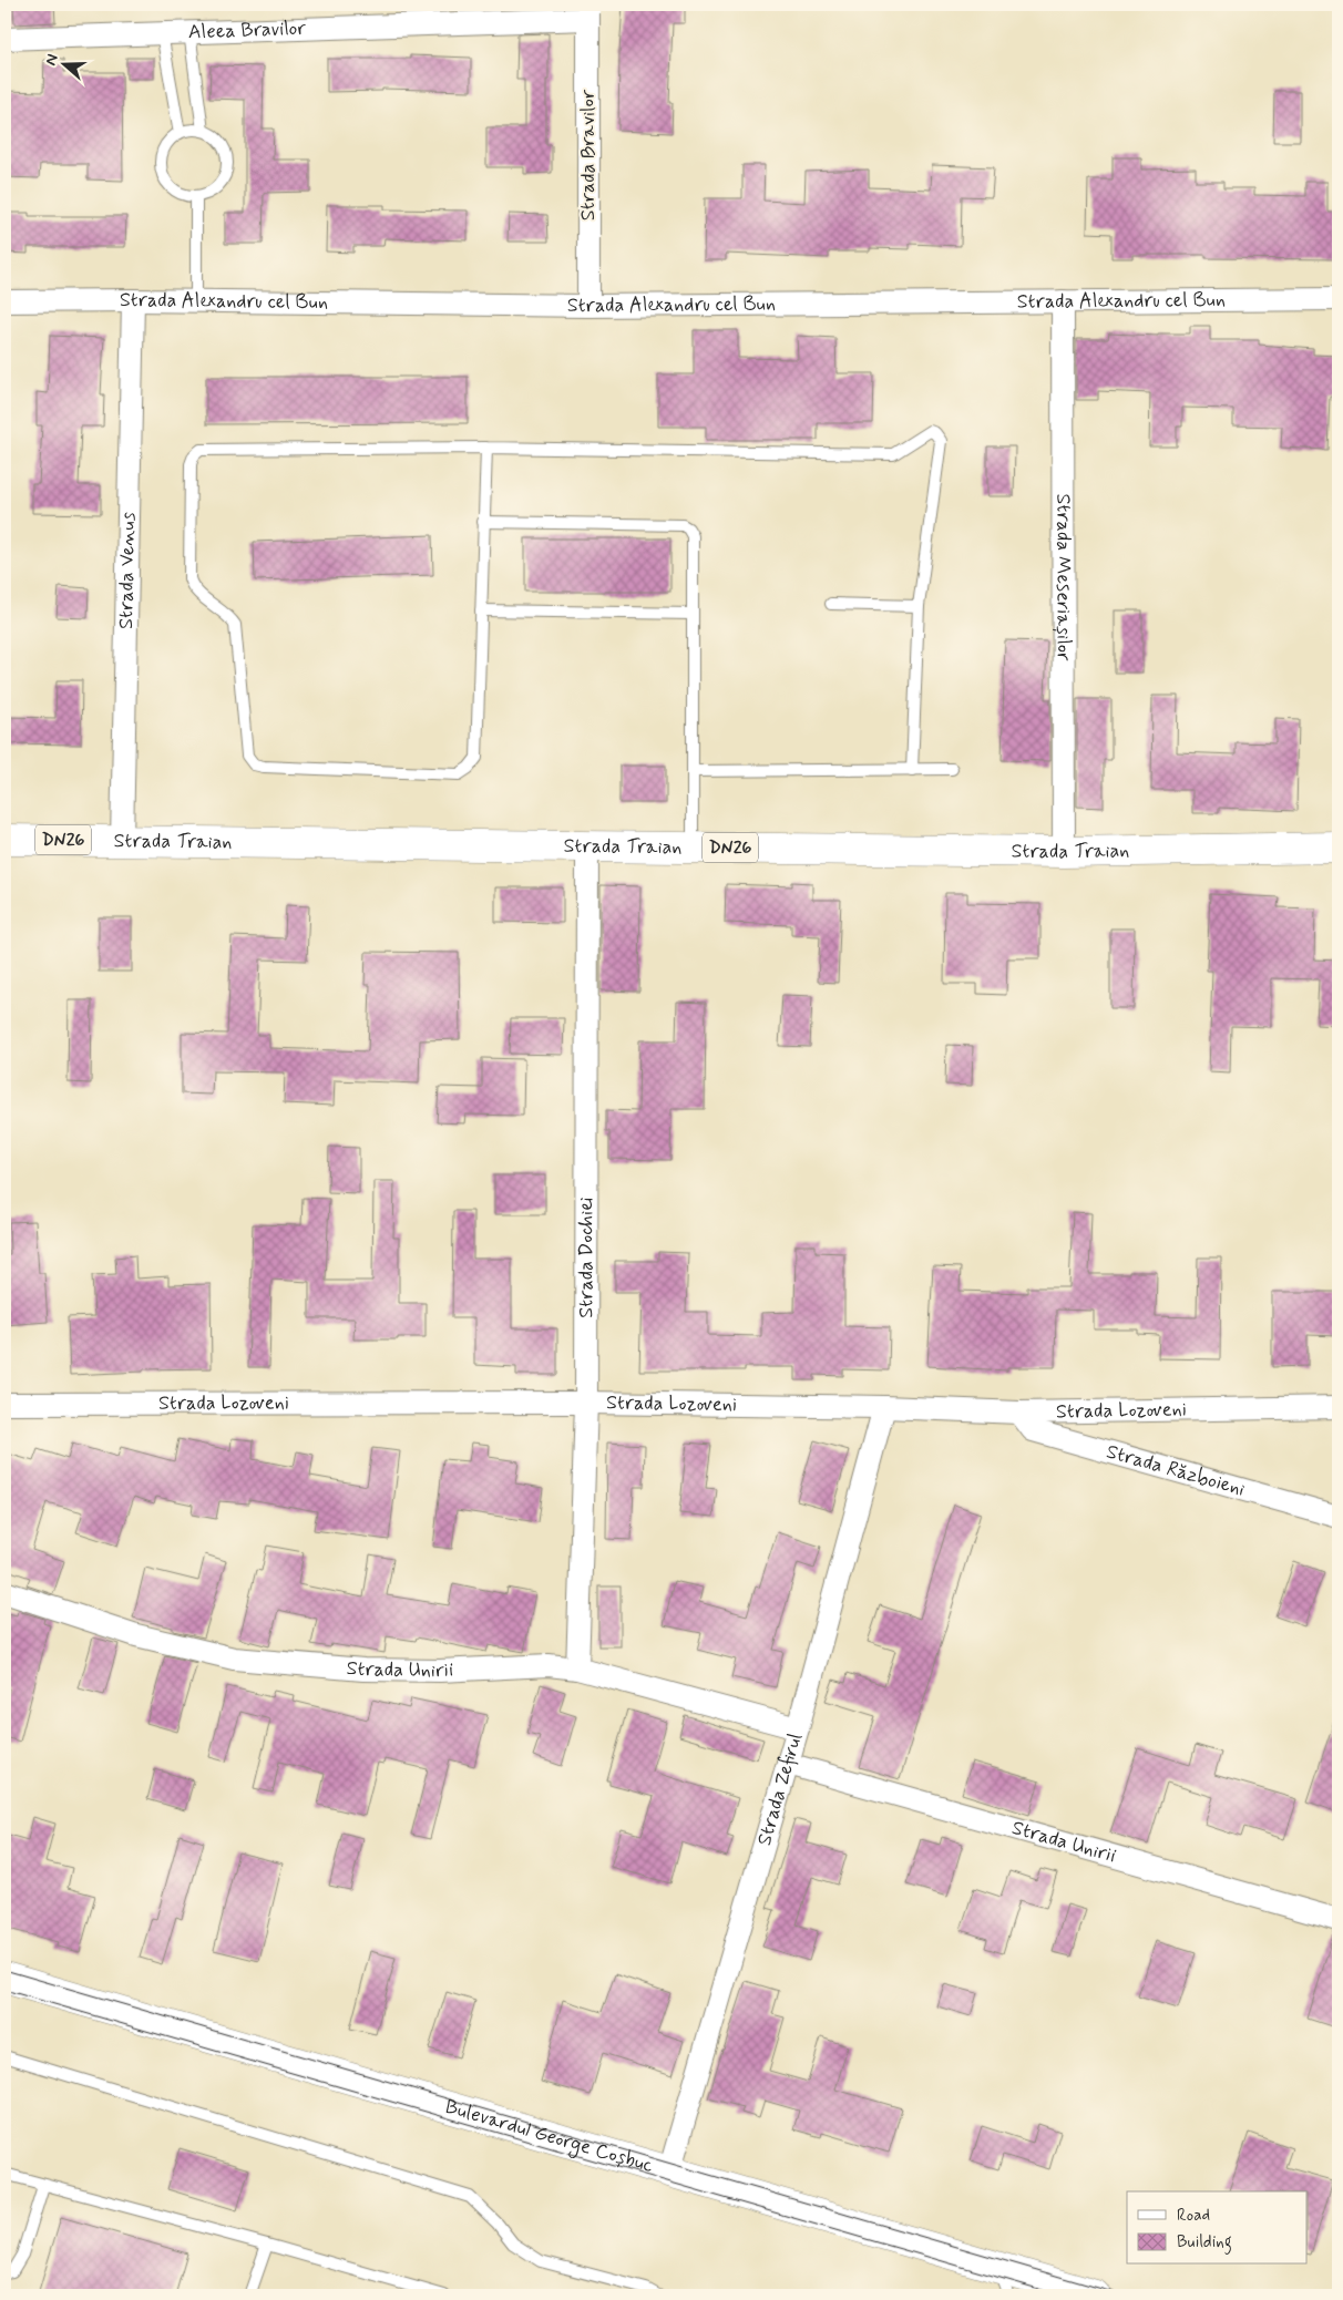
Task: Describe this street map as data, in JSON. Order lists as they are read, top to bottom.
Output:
{
  "streets": {
    "main road": ["DN26", "Strada Traian", "Bulevardul George Coșbuc"],
    "street": [
      "Aleea Bravilor",
      "Strada Bravilor",
      "Strada Alexandru cel Bun",
      "Strada Venus",
      "Strada Meseriașilor",
      "Strada Dochiei",
      "Strada Lozoveni",
      "Strada Războieni",
      "Strada Unirii",
      "Strada Zefirul"
    ]
  },
  "crossings": [
    ["Aleea Bravilor", "Strada Bravilor"],
    ["Strada Bravilor", "Strada Alexandru cel Bun"],
    ["Strada Alexandru cel Bun", "Strada Venus"],
    ["Strada Alexandru cel Bun", "Strada Meseriașilor"],
    ["Strada Venus", "Strada Traian"],
    ["Strada Meseriașilor", "Strada Traian"],
    ["Strada Traian", "Strada Dochiei"],
    ["Strada Dochiei", "Strada Lozoveni"],
    ["Strada Dochiei", "Strada Unirii"],
    ["Strada Lozoveni", "Strada Războieni"],
    ["Strada Lozoveni", "Strada Zefirul"],
    ["Strada Unirii", "Strada Zefirul"],
    ["Strada Zefirul", "Bulevardul George Coșbuc"]
  ],
  "legend": ["Road", "Building"],
  "north": "left"
}
